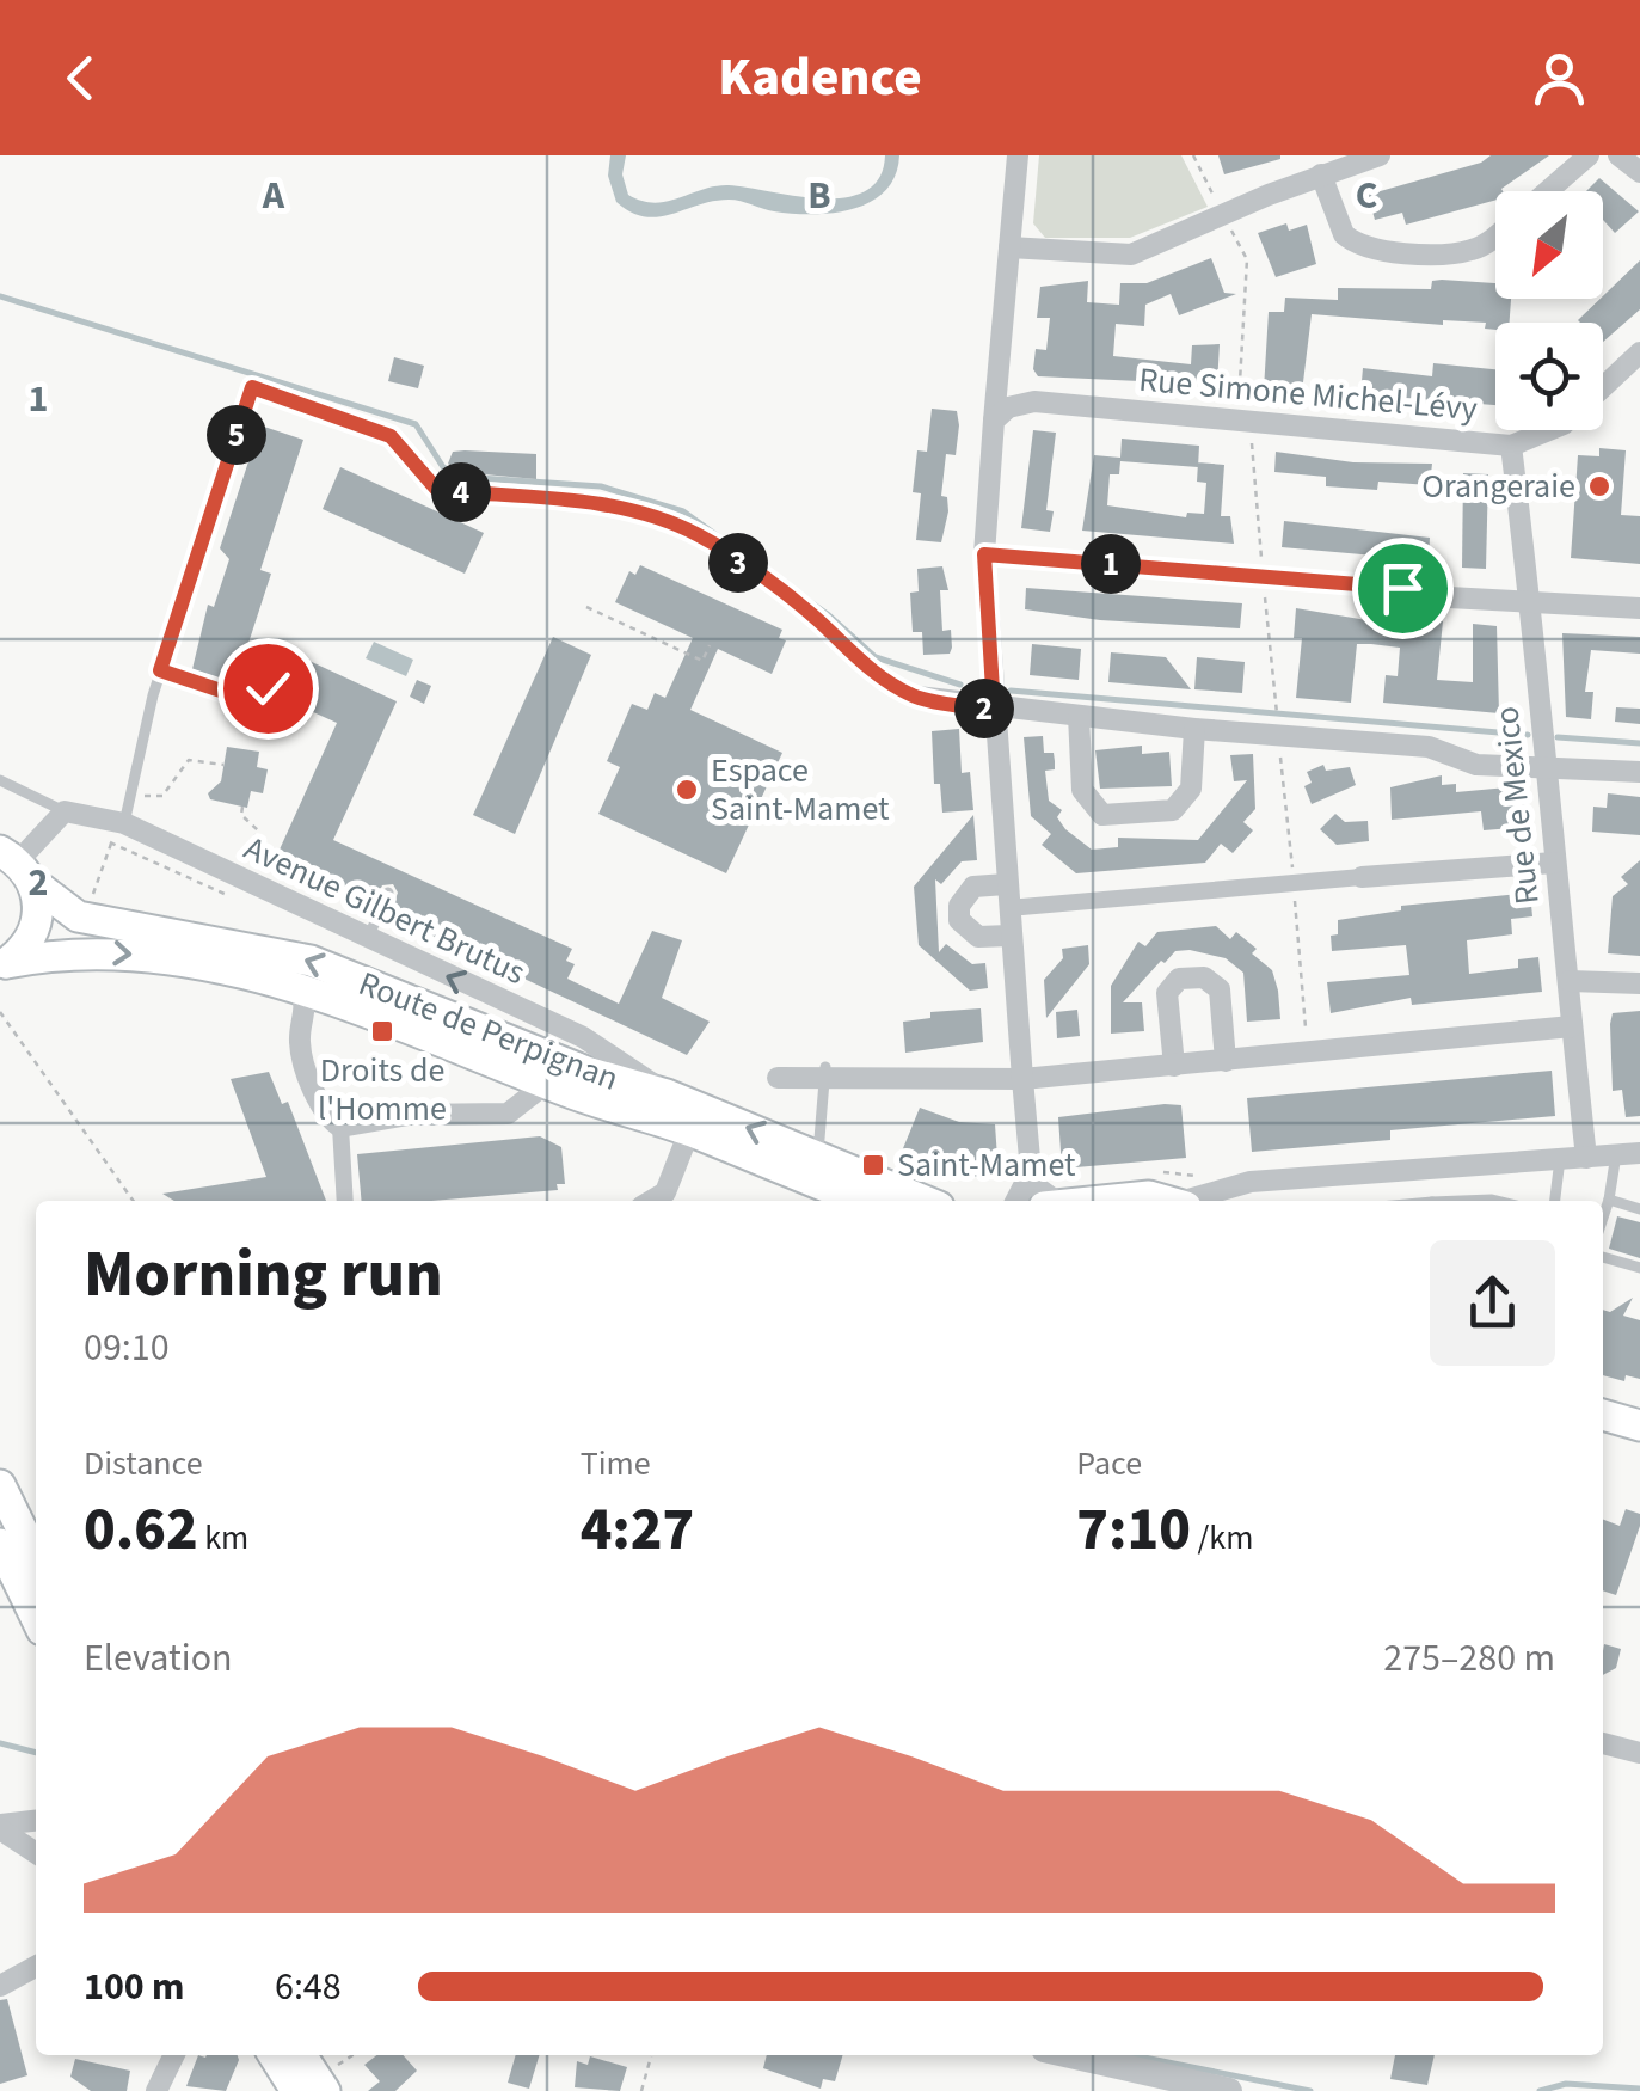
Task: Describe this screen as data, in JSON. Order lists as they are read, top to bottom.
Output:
{
  "streets": {
    "main road": ["Route de Perpignan"],
    "street": ["Rue Simone Michel-Lévy", "Rue de Mexico", "Avenue Gilbert Brutus"]
  },
  "crossings": [
    ["Rue Simone Michel-Lévy", "Rue de Mexico"],
    ["Avenue Gilbert Brutus", "Route de Perpignan"]
  ],
  "one_way": ["Avenue Gilbert Brutus"],
  "places": {
    "other": ["Orangeraie", "Espace Saint-Mamet"],
    "transit": ["Droits de l'Homme", "Saint-Mamet"]
  },
  "north": "bottom left",
  "page": {
    "header": "Kadence",
    "pins": [
      "5",
      "4",
      "3",
      "1",
      "2"
    ],
    "heading": ["Morning run", "09:10"],
    "stats": [
      ["Distance", "0.62 km"],
      ["Time", "4:27"],
      ["Pace", "7:10 /km"]
    ],
    "chart": ["Elevation", "275–280 m"],
    "list": [
      {
        "name": "100 m",
        "note": "6:48"
      }
    ]
  },
  "grid": {
    "columns": ["A", "B", "C"],
    "rows": ["1", "2"]
  }
}
